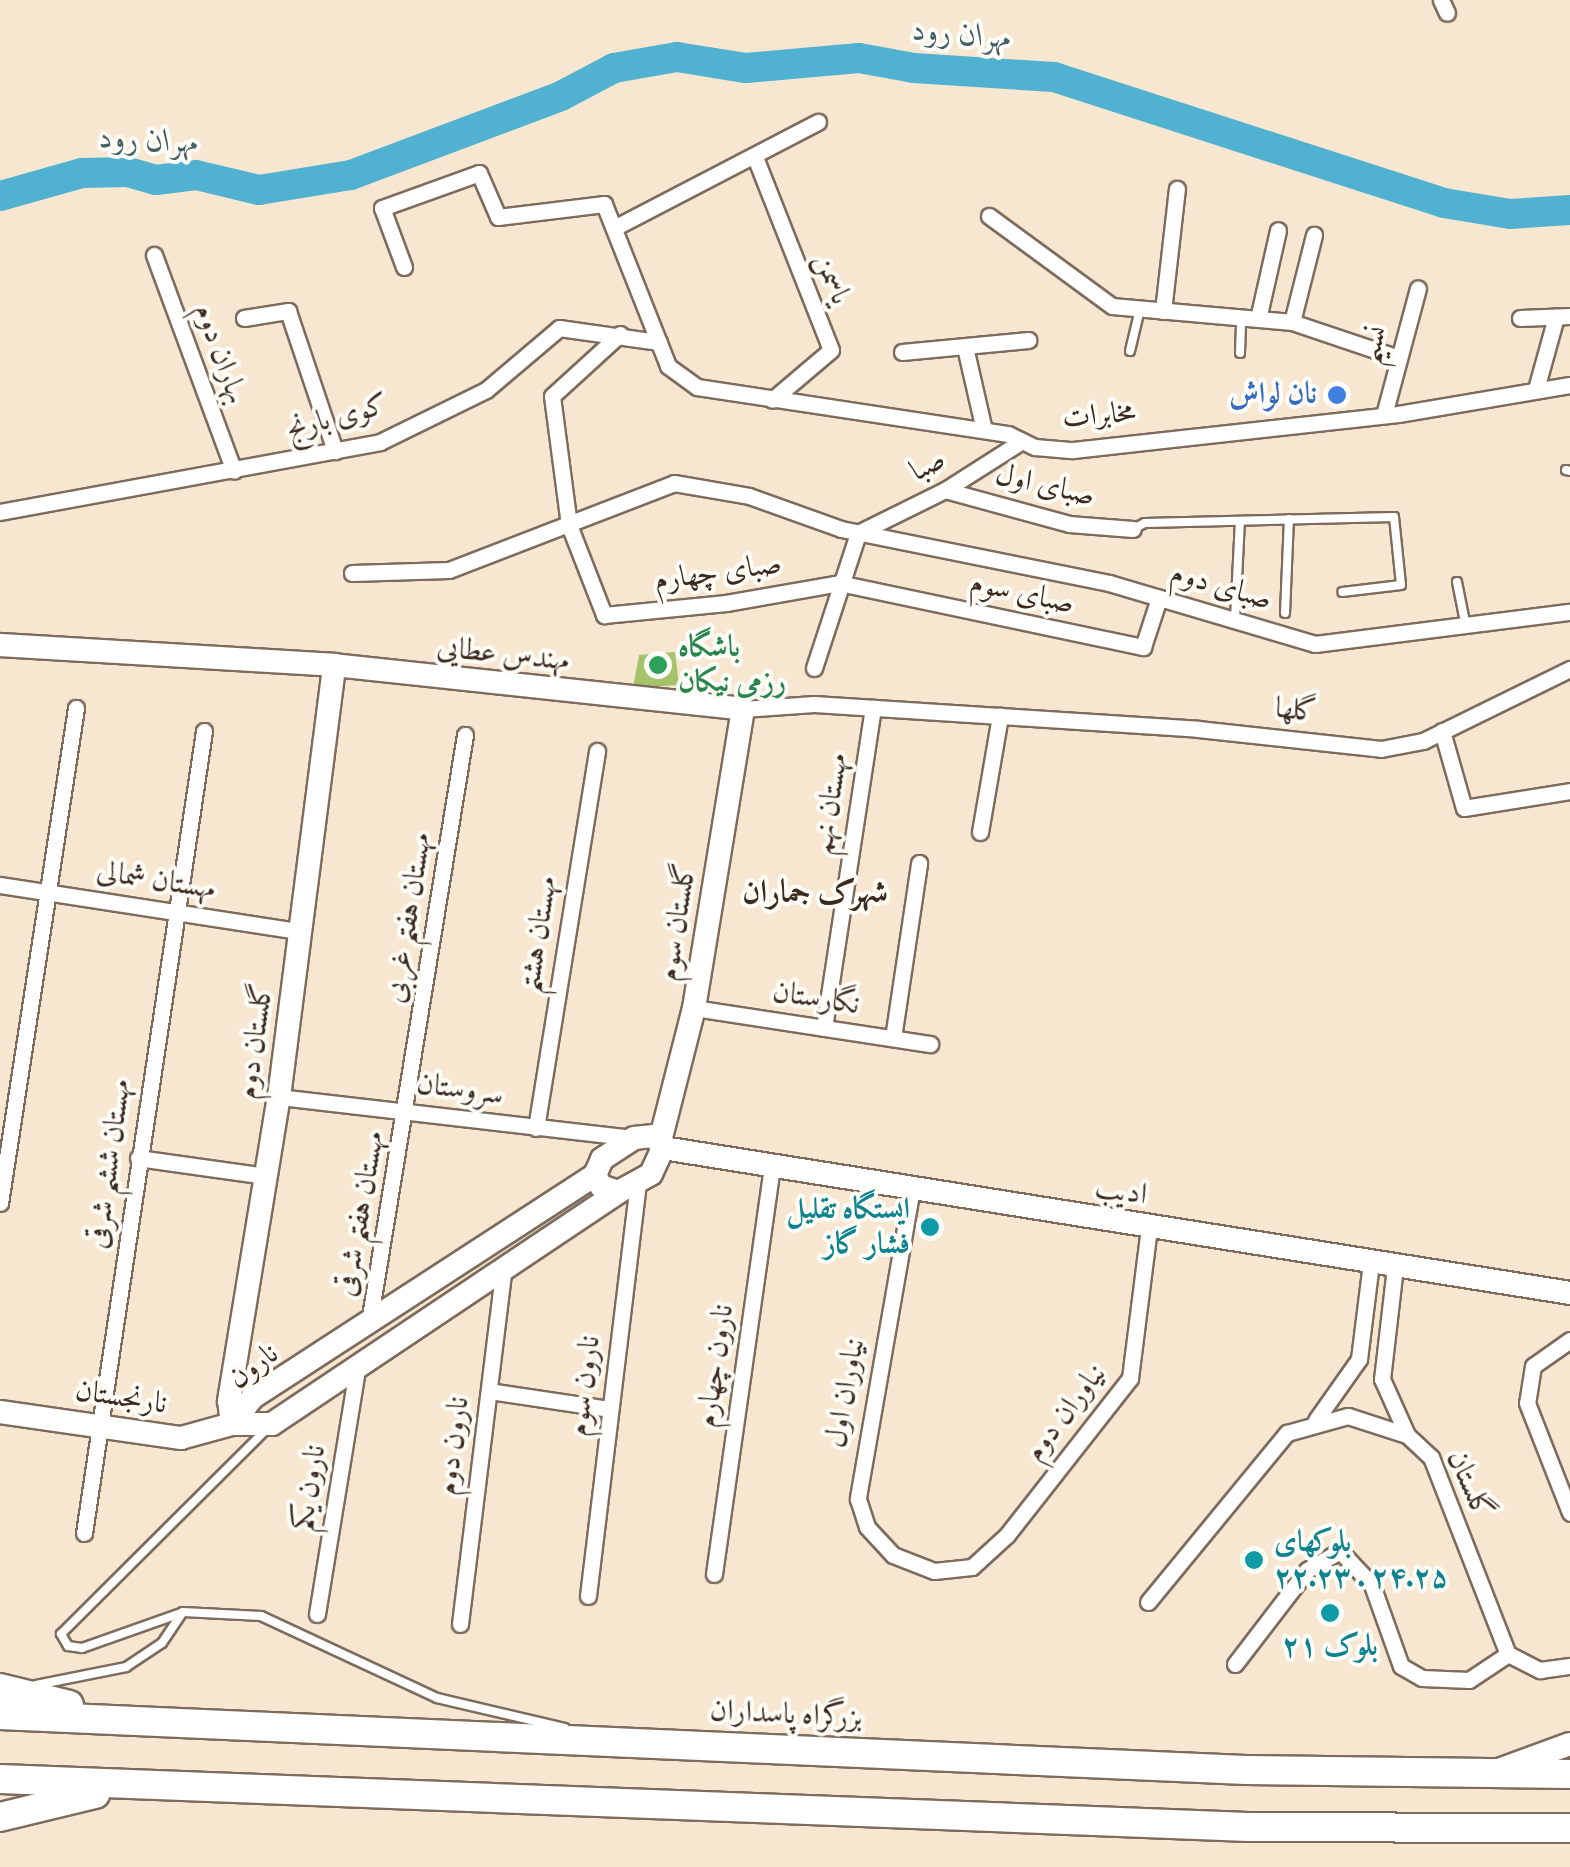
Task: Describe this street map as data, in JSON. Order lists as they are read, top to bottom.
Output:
{
  "streets": {
    "highway": ["بزرگراه پاسداران"],
    "street": [
      "یاسمن",
      "نسیم",
      "بهاران دوم",
      "مخابرات",
      "کوی بارنج",
      "صبا",
      "صبای اول",
      "صبای چهارم",
      "صبای دوم",
      "صبای سوم",
      "مهندس عطایی",
      "گلها",
      "مهستان نهم",
      "مهستان شمالی",
      "مهستان هفتم غربی",
      "گلستان سوم",
      "مهستان هشتم",
      "نگارستان",
      "گلستان دوم",
      "سروستان",
      "مهستان ششم شرقی",
      "ادیب",
      "مهستان هفتم شرقی",
      "نارون چهارم",
      "نارون",
      "نارون سوم",
      "نیاوران اول",
      "نارنجستان",
      "نیاوران دوم",
      "نارون دوم",
      "گلستان",
      "نارون یکم"
    ]
  },
  "crossings": [
    ["یاسمن", "مخابرات"],
    ["نسیم", "مخابرات"],
    ["بهاران دوم", "کوی بارنج"],
    ["مخابرات", "کوی بارنج"],
    ["مخابرات", "صبا"],
    ["صبا", "صبای اول"],
    ["صبا", "صبای دوم"],
    ["صبای چهارم", "صبای دوم"],
    ["صبای چهارم", "صبای سوم"],
    ["صبای دوم", "صبای سوم"],
    ["مهندس عطایی", "گلها"],
    ["مهندس عطایی", "مهستان نهم"],
    ["مهندس عطایی", "گلستان سوم"],
    ["مهندس عطایی", "گلستان دوم"],
    ["مهستان نهم", "نگارستان"],
    ["مهستان شمالی", "گلستان دوم"],
    ["مهستان شمالی", "مهستان ششم شرقی"],
    ["مهستان هفتم غربی", "سروستان"],
    ["مهستان هفتم غربی", "مهستان هفتم شرقی"],
    ["گلستان سوم", "نگارستان"],
    ["گلستان سوم", "ادیب"],
    ["گلستان سوم", "نارون"],
    ["مهستان هشتم", "سروستان"],
    ["گلستان دوم", "سروستان"],
    ["گلستان دوم", "نارون"],
    ["گلستان دوم", "نارنجستان"],
    ["سروستان", "ادیب"],
    ["سروستان", "مهستان هفتم شرقی"],
    ["سروستان", "نارون"],
    ["مهستان ششم شرقی", "نارنجستان"],
    ["ادیب", "نارون چهارم"],
    ["ادیب", "نارون"],
    ["ادیب", "نیاوران اول"],
    ["ادیب", "نیاوران دوم"],
    ["مهستان هفتم شرقی", "نارون"],
    ["نارون", "نارون سوم"],
    ["نارون", "نارنجستان"],
    ["نارون", "نارون دوم"],
    ["نارون", "نارون یکم"],
    ["نیاوران اول", "نیاوران دوم"]
  ],
  "districts": ["شهرک جماران"],
  "water": ["مهران رود"],
  "places": [
    "نان لواش",
    "باشگاه رزمی نیکان",
    "ایستگاه تقلیل فشار گاز",
    "بلوکهای ۲۲.۲۳ . ۲۴.۲۵",
    "بلوک ۲۱"
  ]
}
